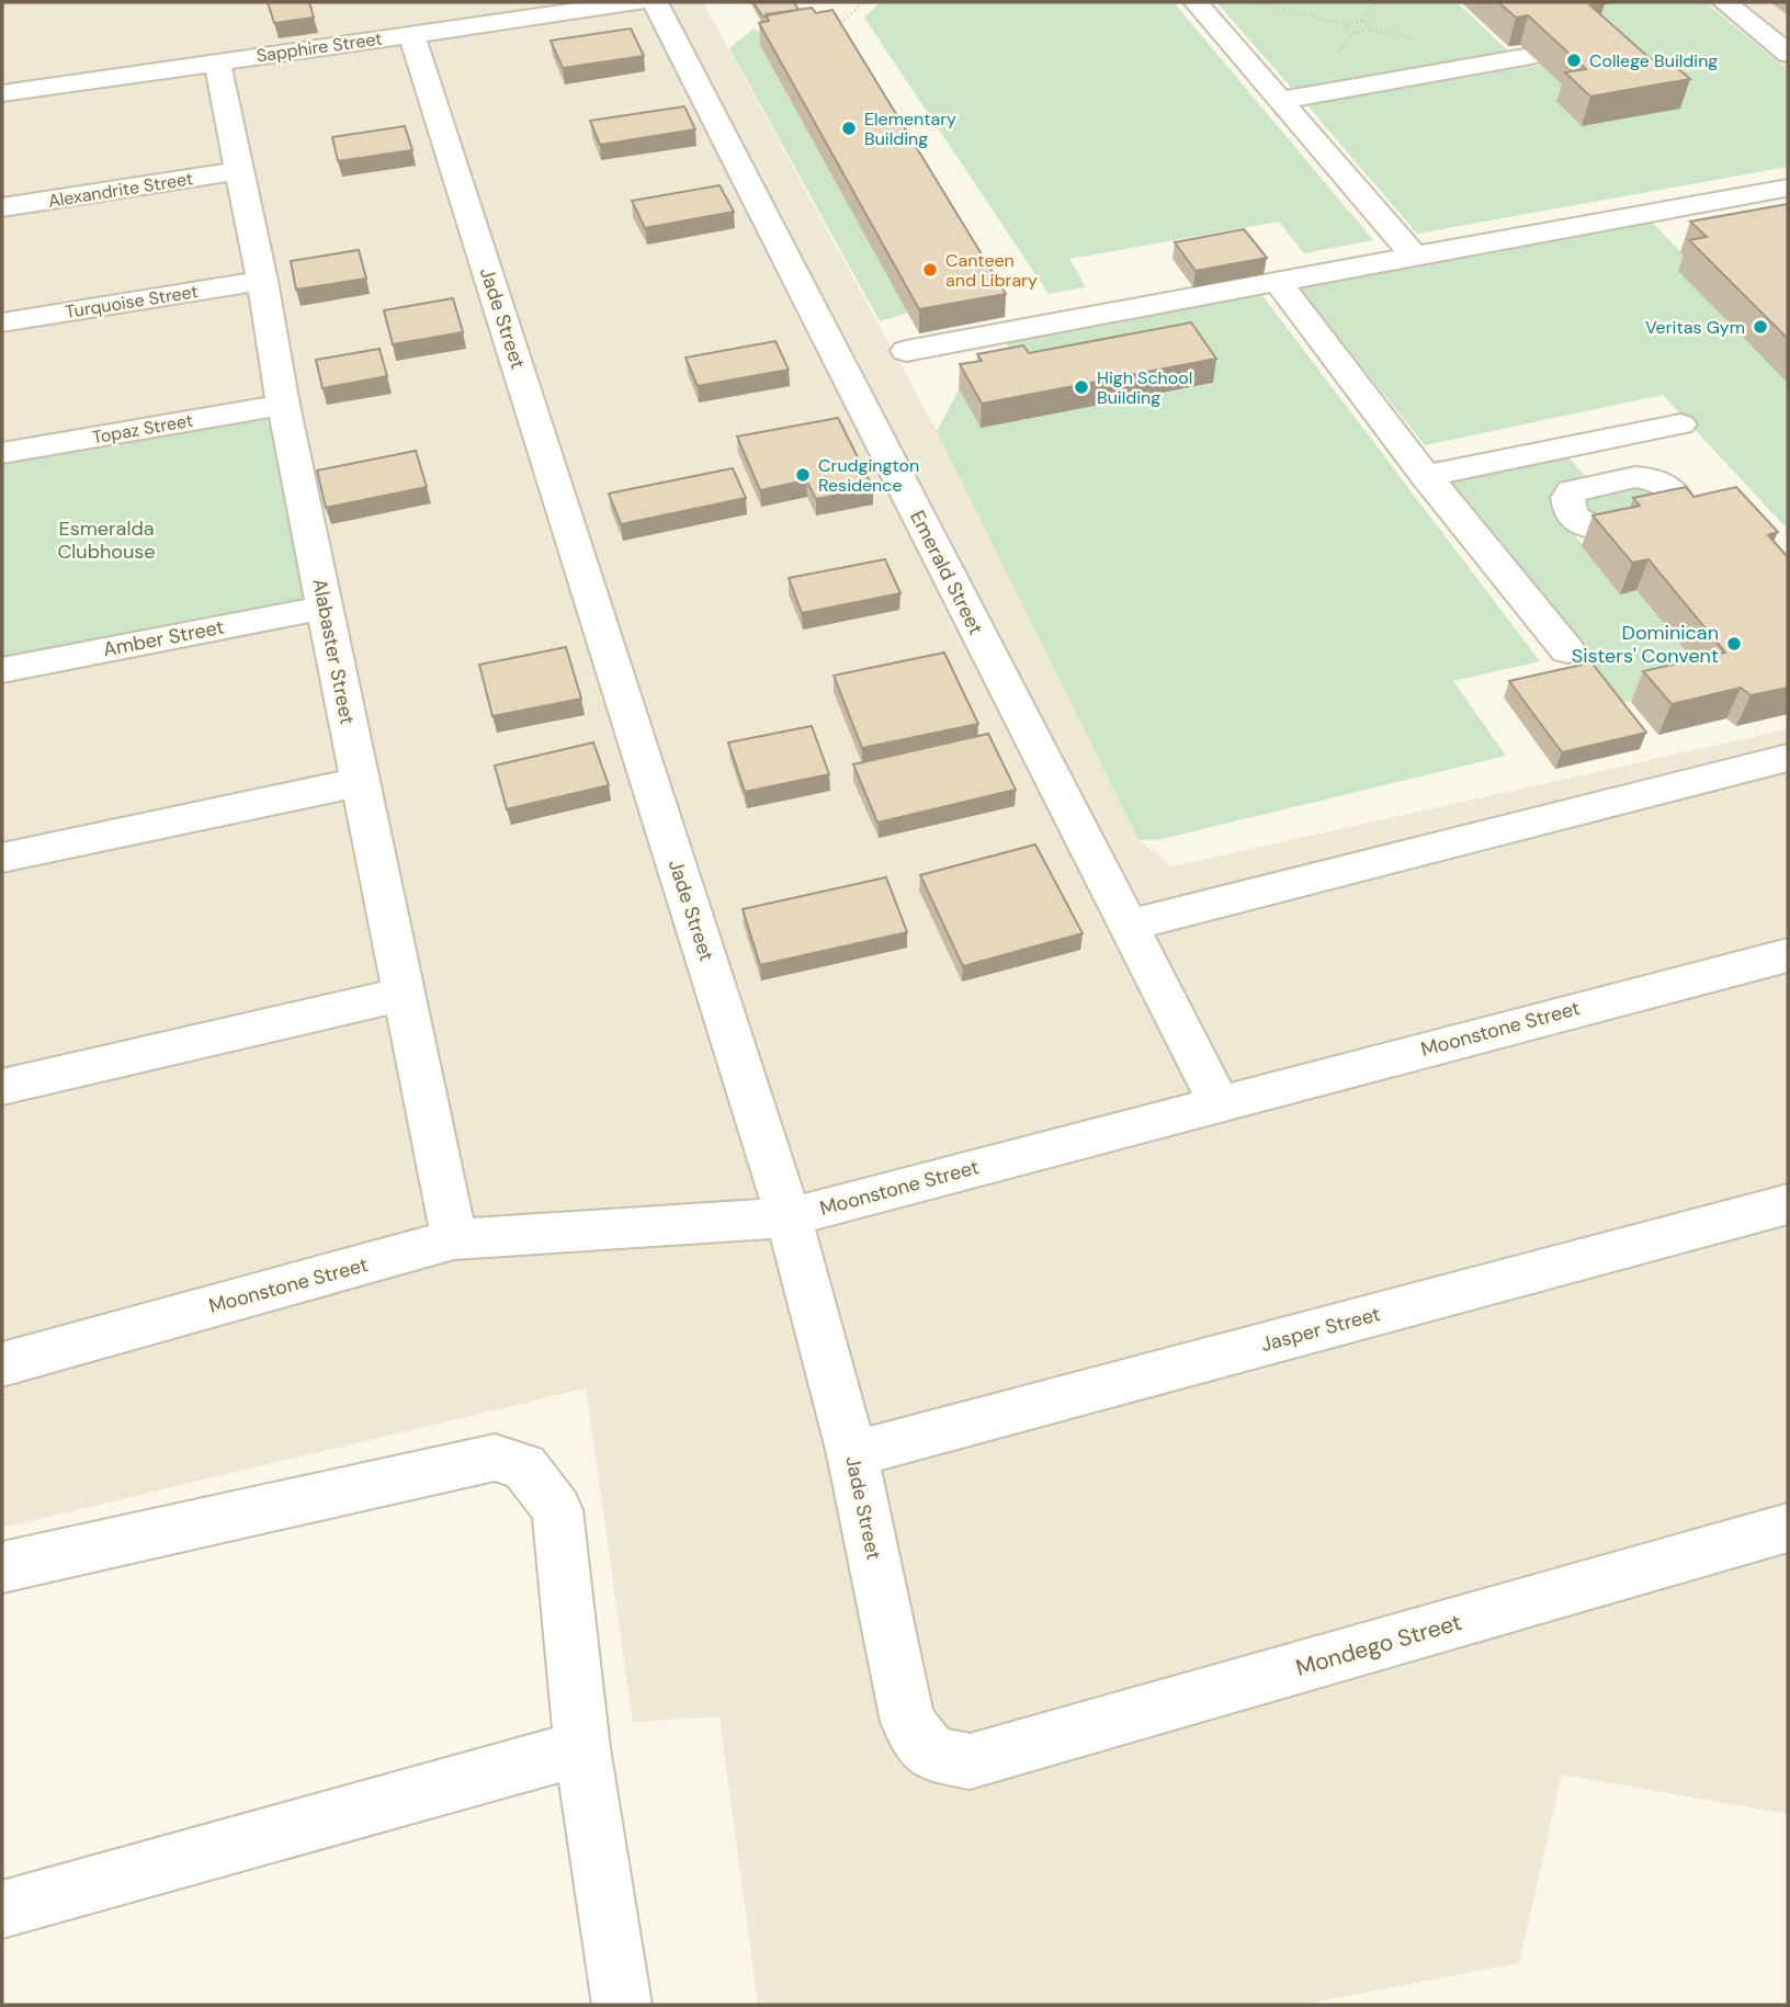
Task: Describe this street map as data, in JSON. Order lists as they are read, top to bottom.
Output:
{
  "streets": {
    "street": [
      "Sapphire Street",
      "Alexandrite Street",
      "Turquoise Street",
      "Jade Street",
      "Topaz Street",
      "Emerald Street",
      "Amber Street",
      "Alabaster Street",
      "Moonstone Street",
      "Jasper Street",
      "Mondego Street"
    ]
  },
  "crossings": [
    ["Sapphire Street", "Jade Street"],
    ["Sapphire Street", "Alabaster Street"],
    ["Alexandrite Street", "Alabaster Street"],
    ["Turquoise Street", "Alabaster Street"],
    ["Jade Street", "Moonstone Street"],
    ["Jade Street", "Jasper Street"],
    ["Jade Street", "Mondego Street"],
    ["Topaz Street", "Alabaster Street"],
    ["Emerald Street", "Moonstone Street"],
    ["Amber Street", "Alabaster Street"],
    ["Alabaster Street", "Moonstone Street"]
  ],
  "parks": ["Esmeralda Clubhouse"],
  "places": [
    "College Building",
    "Elementary Building",
    "Canteen and Library",
    "Veritas Gym",
    "High School Building",
    "Crudgington Residence",
    "Dominican Sisters' Convent"
  ]
}
